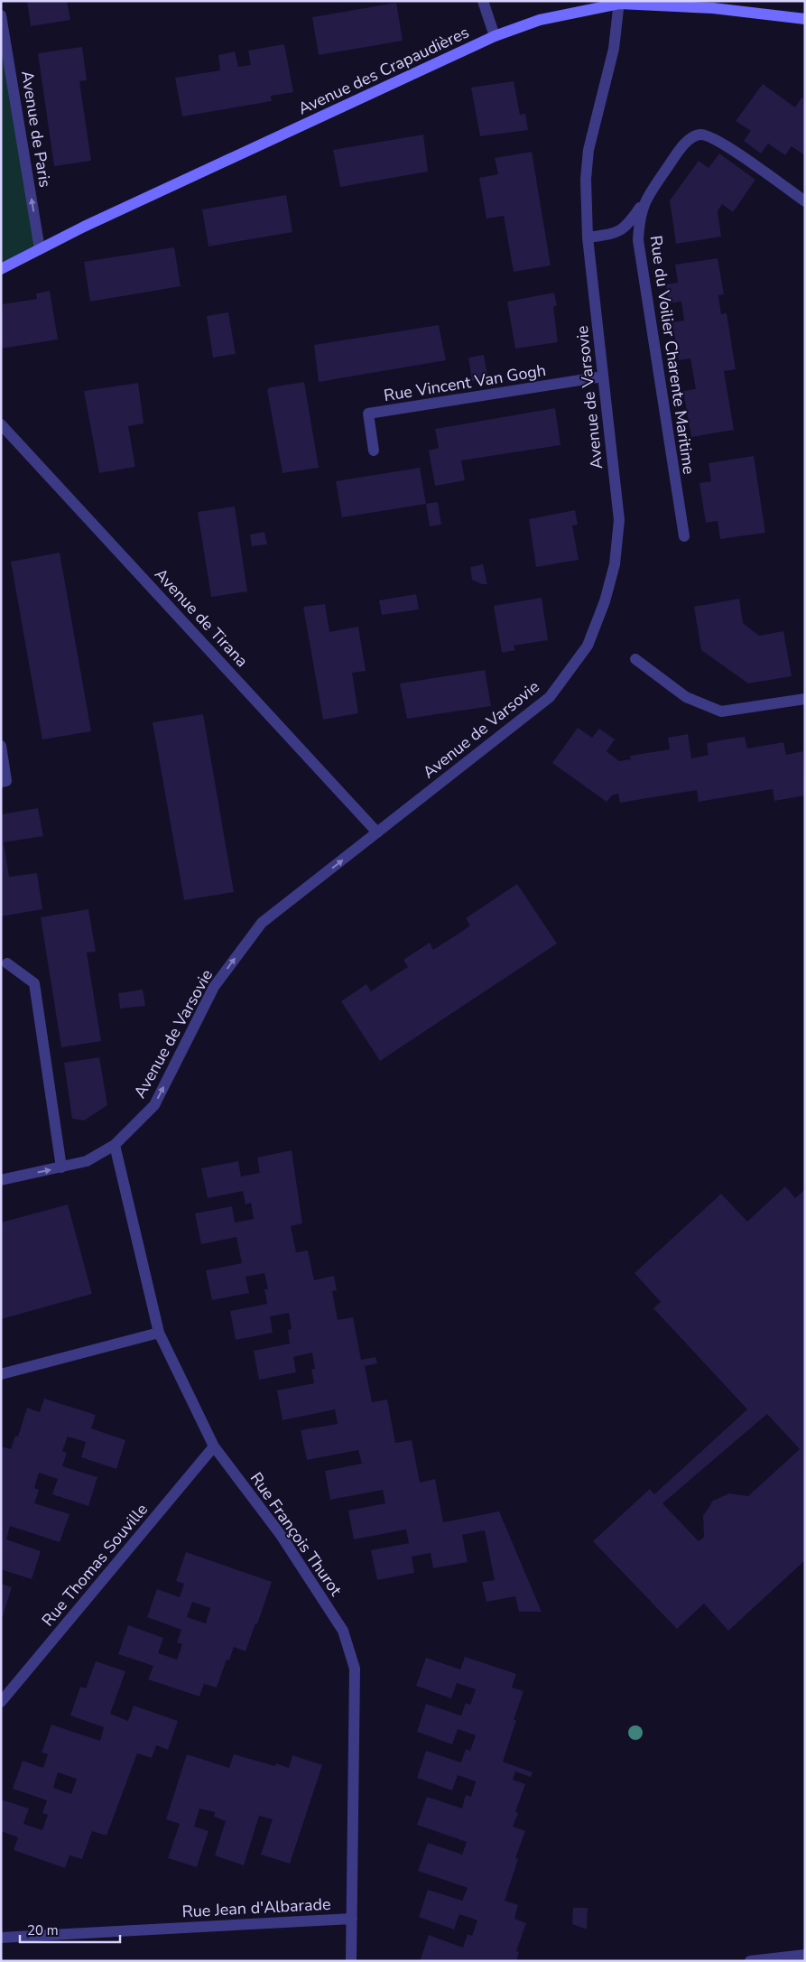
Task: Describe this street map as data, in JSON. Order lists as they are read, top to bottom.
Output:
{
  "streets": {
    "street": [
      "Avenue des Crapaudières",
      "Avenue de Paris",
      "Rue du Voilier Charente Maritime",
      "Rue Vincent Van Gogh",
      "Avenue de Varsovie",
      "Avenue de Tirana",
      "Rue François Thurot",
      "Rue Thomas Souville",
      "Rue Jean d'Albarade"
    ]
  },
  "crossings": [
    ["Avenue des Crapaudières", "Avenue de Paris"],
    ["Avenue des Crapaudières", "Avenue de Varsovie"],
    ["Rue Vincent Van Gogh", "Avenue de Varsovie"],
    ["Avenue de Varsovie", "Avenue de Tirana"],
    ["Avenue de Varsovie", "Rue François Thurot"],
    ["Rue François Thurot", "Rue Thomas Souville"],
    ["Rue François Thurot", "Rue Jean d'Albarade"]
  ],
  "one_way": ["Avenue de Paris"],
  "scale_bar": "20 m"
}
